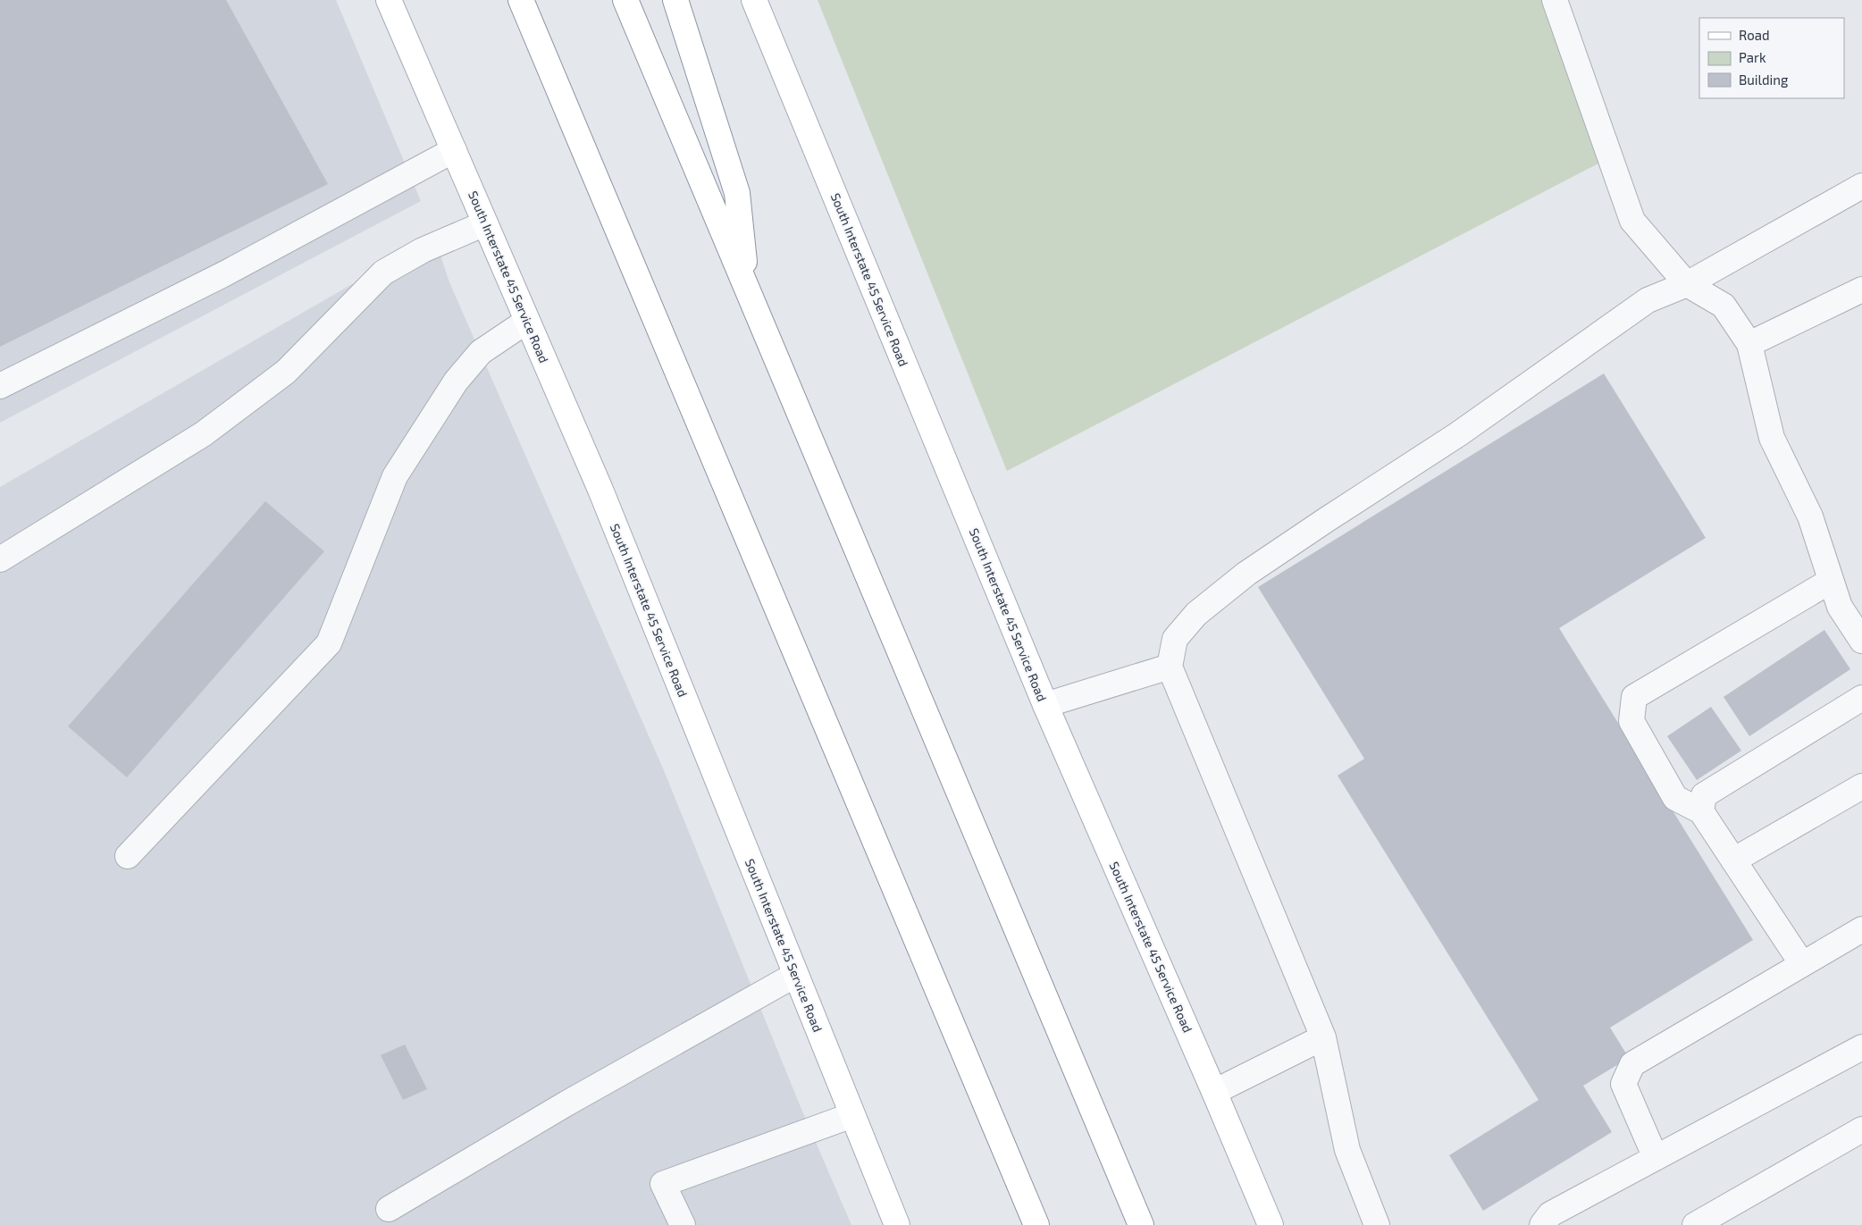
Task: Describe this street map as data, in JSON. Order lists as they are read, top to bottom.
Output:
{
  "streets": {
    "main road": ["South Interstate 45 Service Road"]
  },
  "legend": ["Road", "Park", "Building"]
}
